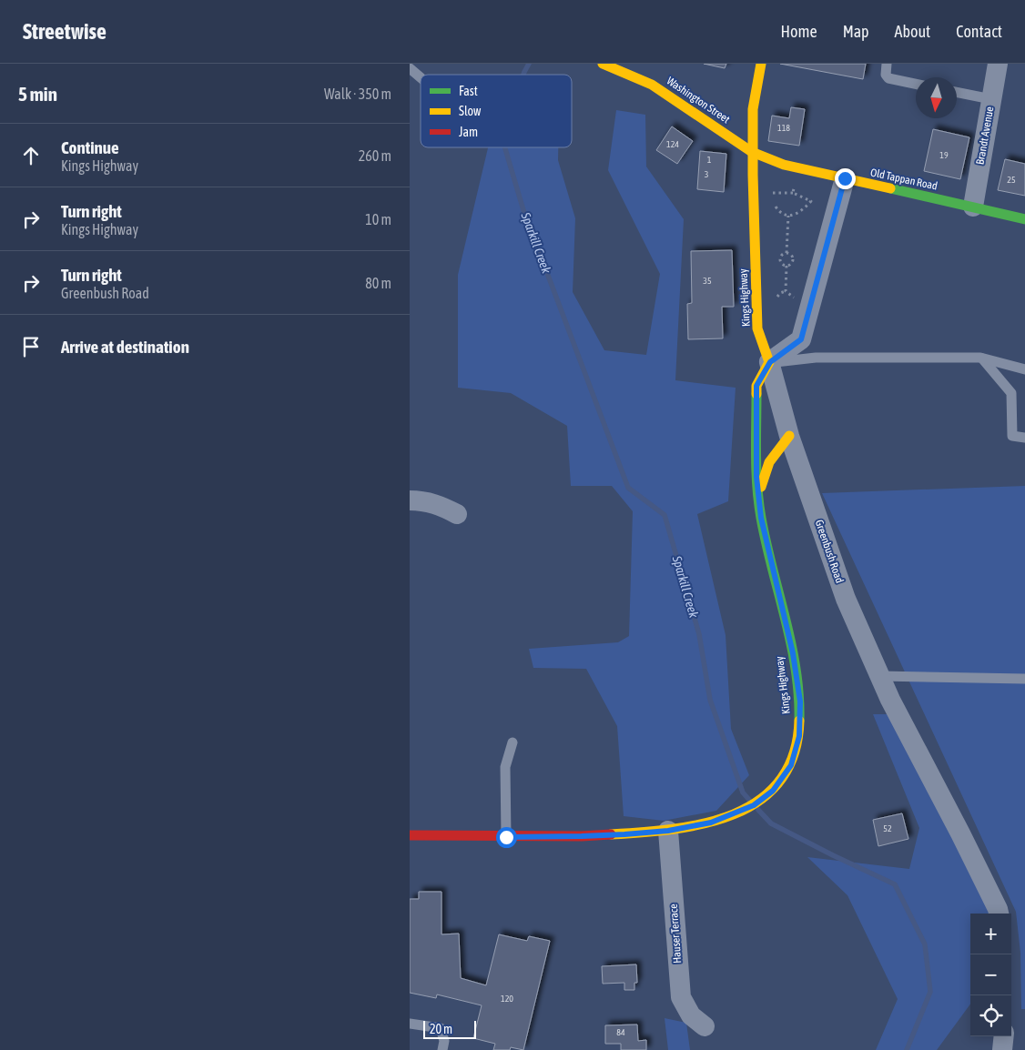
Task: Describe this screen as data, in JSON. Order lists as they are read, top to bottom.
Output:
{
  "streets": {
    "street": [
      "Washington Street",
      "Brandt Avenue",
      "Old Tappan Road",
      "Kings Highway",
      "Greenbush Road",
      "Hauser Terrace"
    ]
  },
  "crossings": [
    ["Washington Street", "Old Tappan Road"],
    ["Washington Street", "Kings Highway"],
    ["Brandt Avenue", "Old Tappan Road"],
    ["Old Tappan Road", "Kings Highway"],
    ["Kings Highway", "Greenbush Road"],
    ["Kings Highway", "Hauser Terrace"]
  ],
  "water": ["Sparkill Creek"],
  "house_numbers": [
    "118",
    "124",
    "19",
    "1",
    "3",
    "25",
    "35",
    "52",
    "120",
    "84"
  ],
  "legend": ["Fast", "Slow", "Jam"],
  "scale_bar": "20 m",
  "north": "bottom",
  "page": {
    "header": "Streetwise",
    "nav": [
      "Home",
      "Map",
      "About",
      "Contact"
    ],
    "heading": ["5 min", "Walk · 350 m"],
    "list": [
      ["Continue", "Kings Highway", "260 m"],
      ["Turn right", "Kings Highway", "10 m"],
      ["Turn right", "Greenbush Road", "80 m"],
      "Arrive at destination"
    ],
    "map_buttons": ["+", "−"],
    "scale": "20 m"
  }
}
